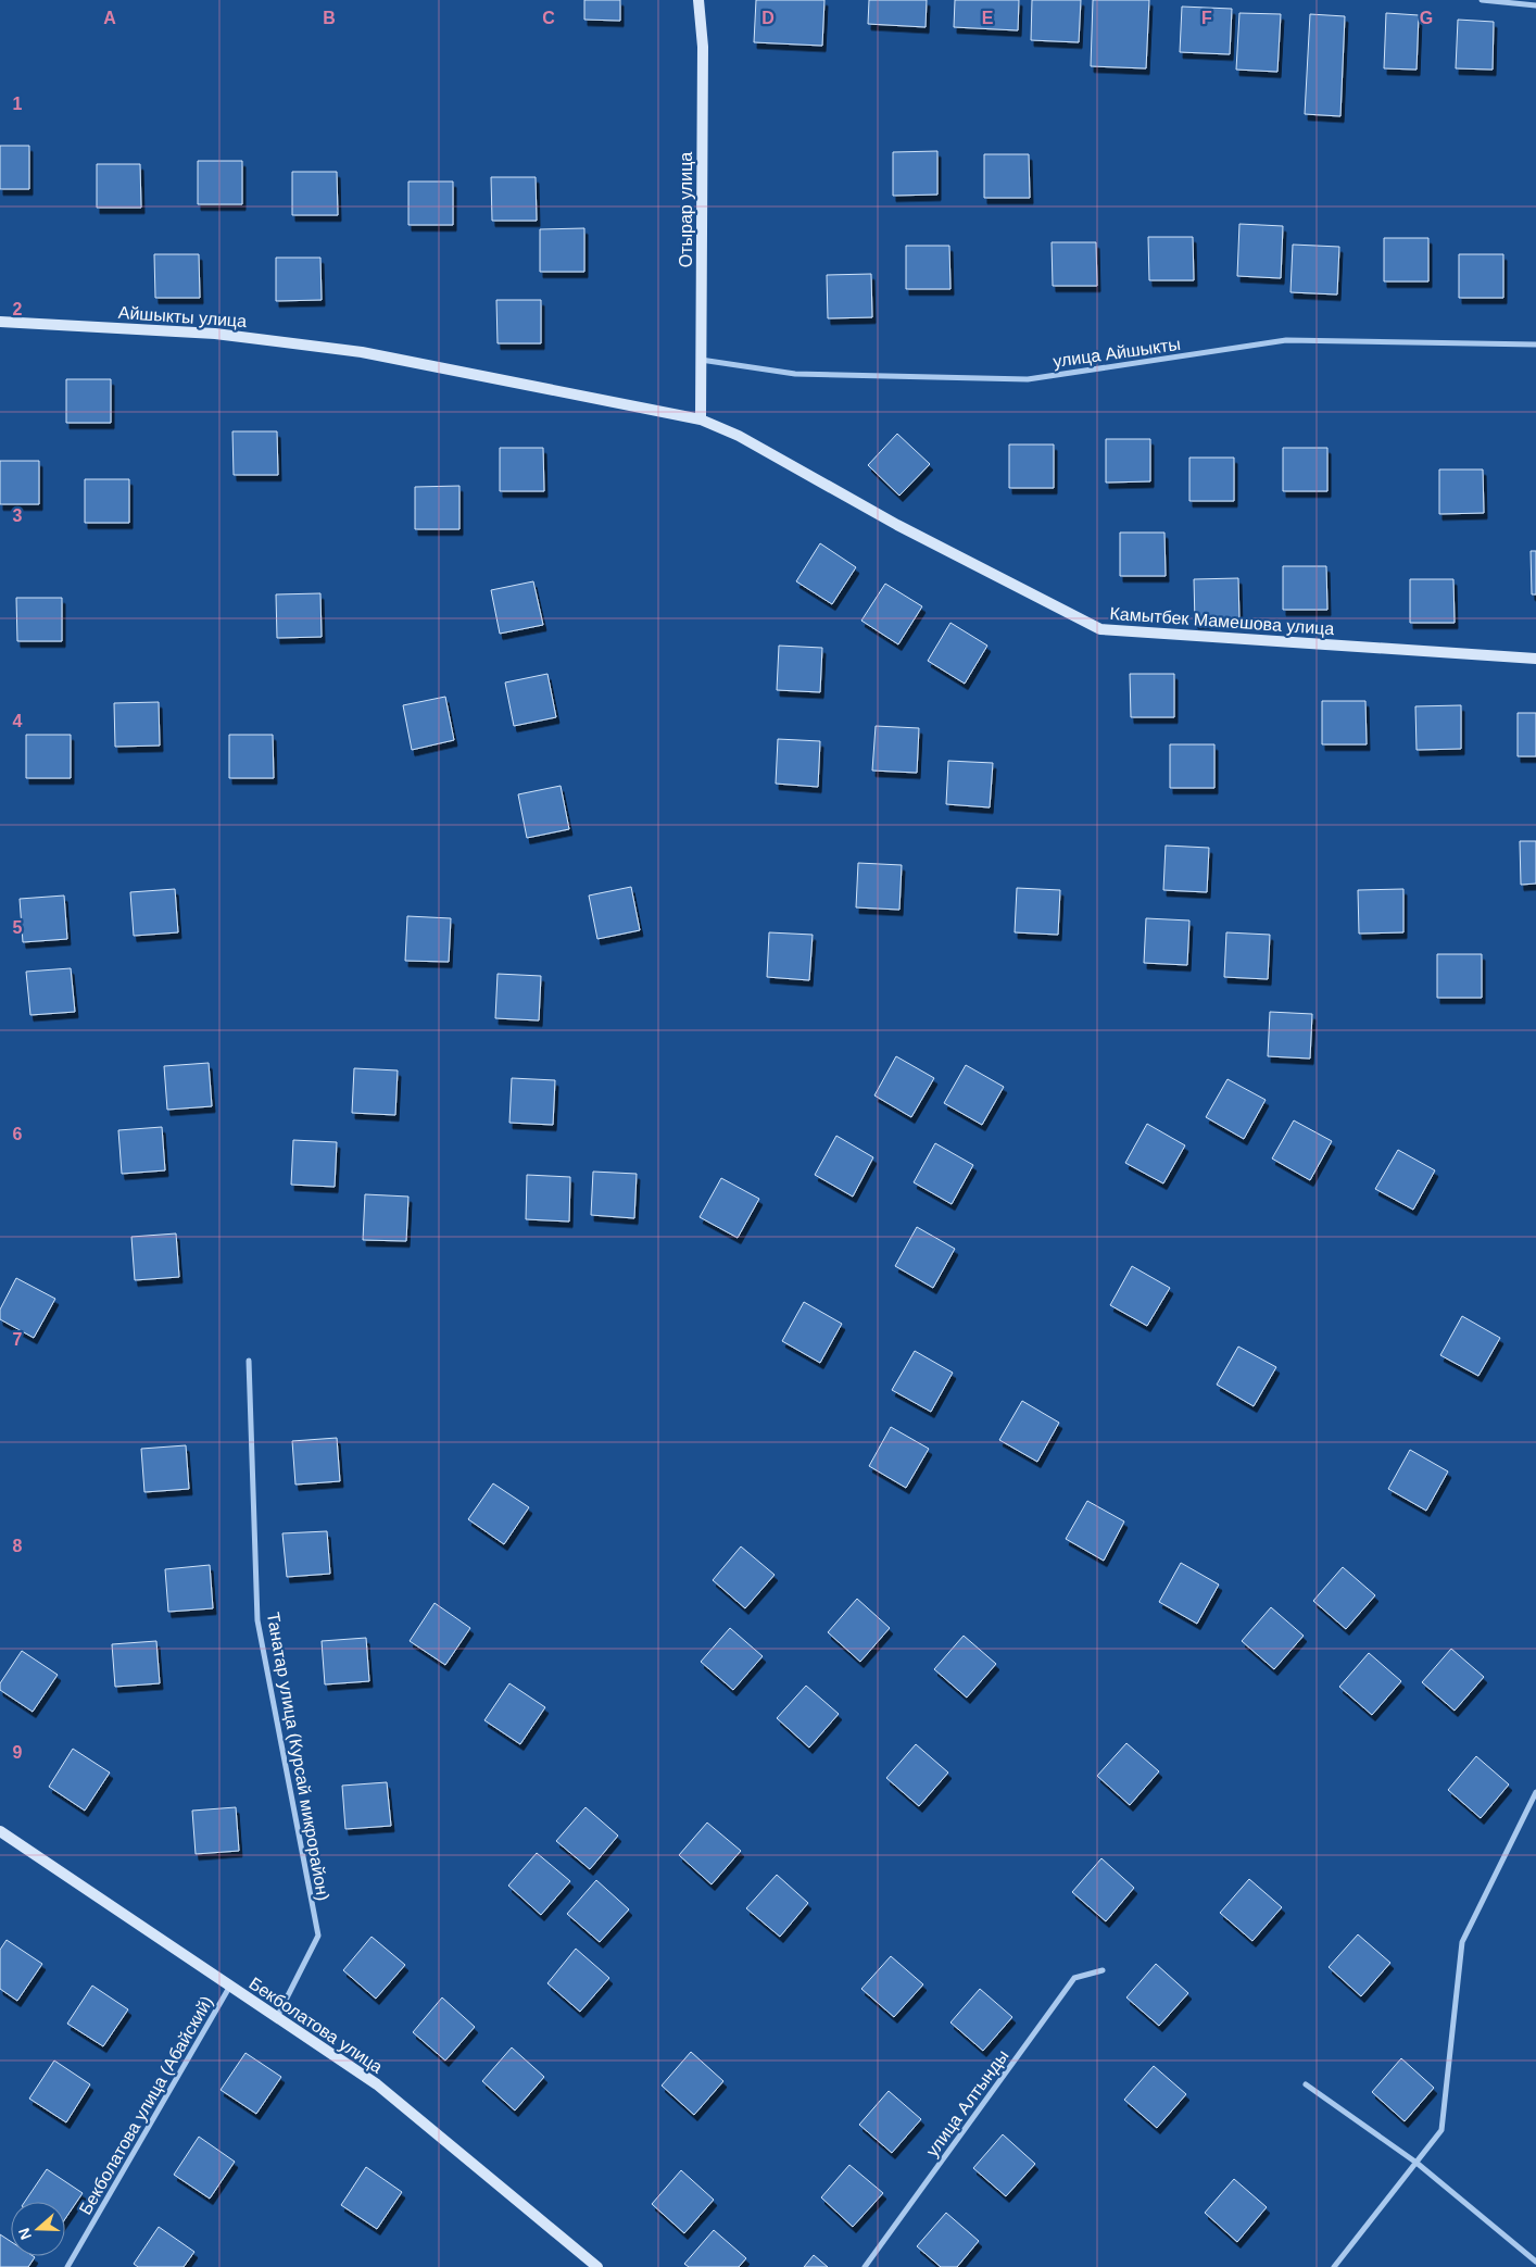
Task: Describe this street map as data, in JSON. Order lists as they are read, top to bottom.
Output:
{
  "streets": {
    "street": [
      "Отырар улица",
      "Айшыкты улица",
      "улица Айшыкты",
      "Камытбек Мамешова улица",
      "Танатар улица (Курсай микрорайон)",
      "Бекболатова улица",
      "улица Алтынды",
      "Бекболатова улица (Абайский)"
    ]
  },
  "crossings": [
    ["Отырар улица", "Айшыкты улица"],
    ["Отырар улица", "улица Айшыкты"],
    ["Отырар улица", "Камытбек Мамешова улица"],
    ["Айшыкты улица", "Камытбек Мамешова улица"],
    ["Танатар улица (Курсай микрорайон)", "Бекболатова улица"],
    ["Бекболатова улица", "Бекболатова улица (Абайский)"]
  ],
  "north": "left",
  "grid": {
    "columns": [
      "A",
      "B",
      "C",
      "D",
      "E",
      "F",
      "G"
    ],
    "rows": [
      "1",
      "2",
      "3",
      "4",
      "5",
      "6",
      "7",
      "8",
      "9"
    ]
  }
}
